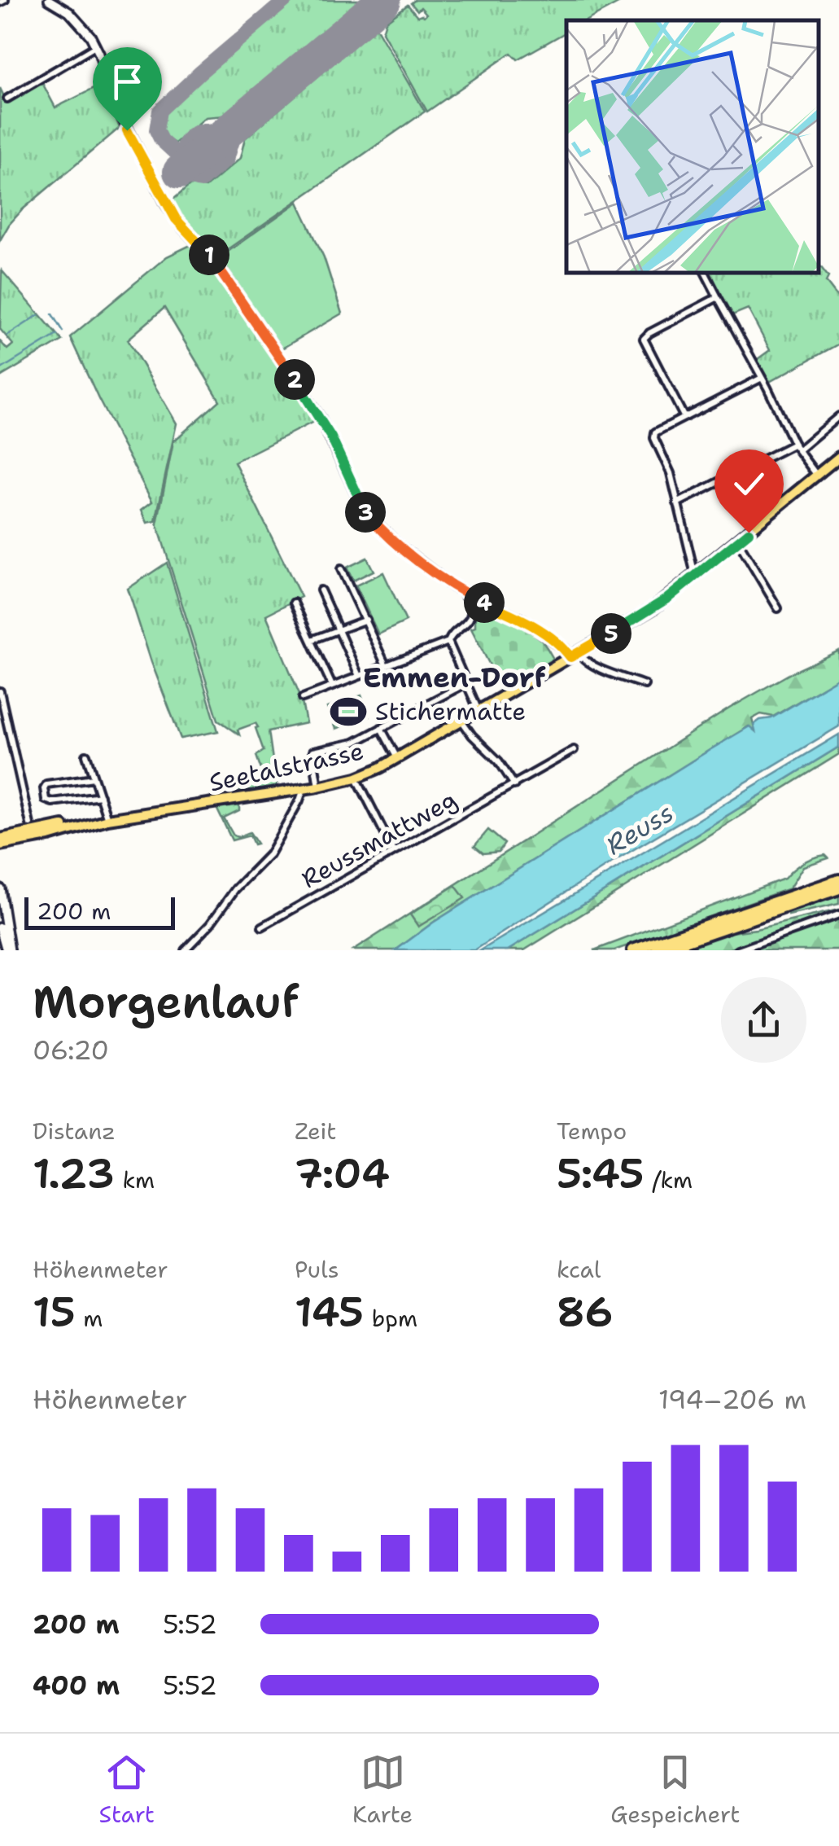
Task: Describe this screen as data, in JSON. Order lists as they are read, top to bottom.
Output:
{
  "streets": {
    "main road": ["Seetalstrasse"],
    "street": ["Reussmattweg"]
  },
  "districts": ["Emmen-Dorf"],
  "water": ["Reuss"],
  "places": {
    "sports": ["Stichermatte"]
  },
  "scale_bar": "200 m",
  "page": {
    "pins": [
      "1",
      "2",
      "3",
      "4",
      "5"
    ],
    "scale": "200 m",
    "heading": ["Morgenlauf", "06:20"],
    "stats": [
      ["Distanz", "1.23 km"],
      ["Zeit", "7:04"],
      ["Tempo", "5:45 /km"],
      ["Höhenmeter", "15 m"],
      ["Puls", "145 bpm"],
      ["kcal", "86"]
    ],
    "chart": ["Höhenmeter", "194–206 m"],
    "list": [
      {
        "name": "200 m",
        "note": "5:52"
      },
      {
        "name": "400 m",
        "note": "5:52"
      }
    ],
    "tabs": ["Start", "Karte", "Gespeichert"]
  }
}
